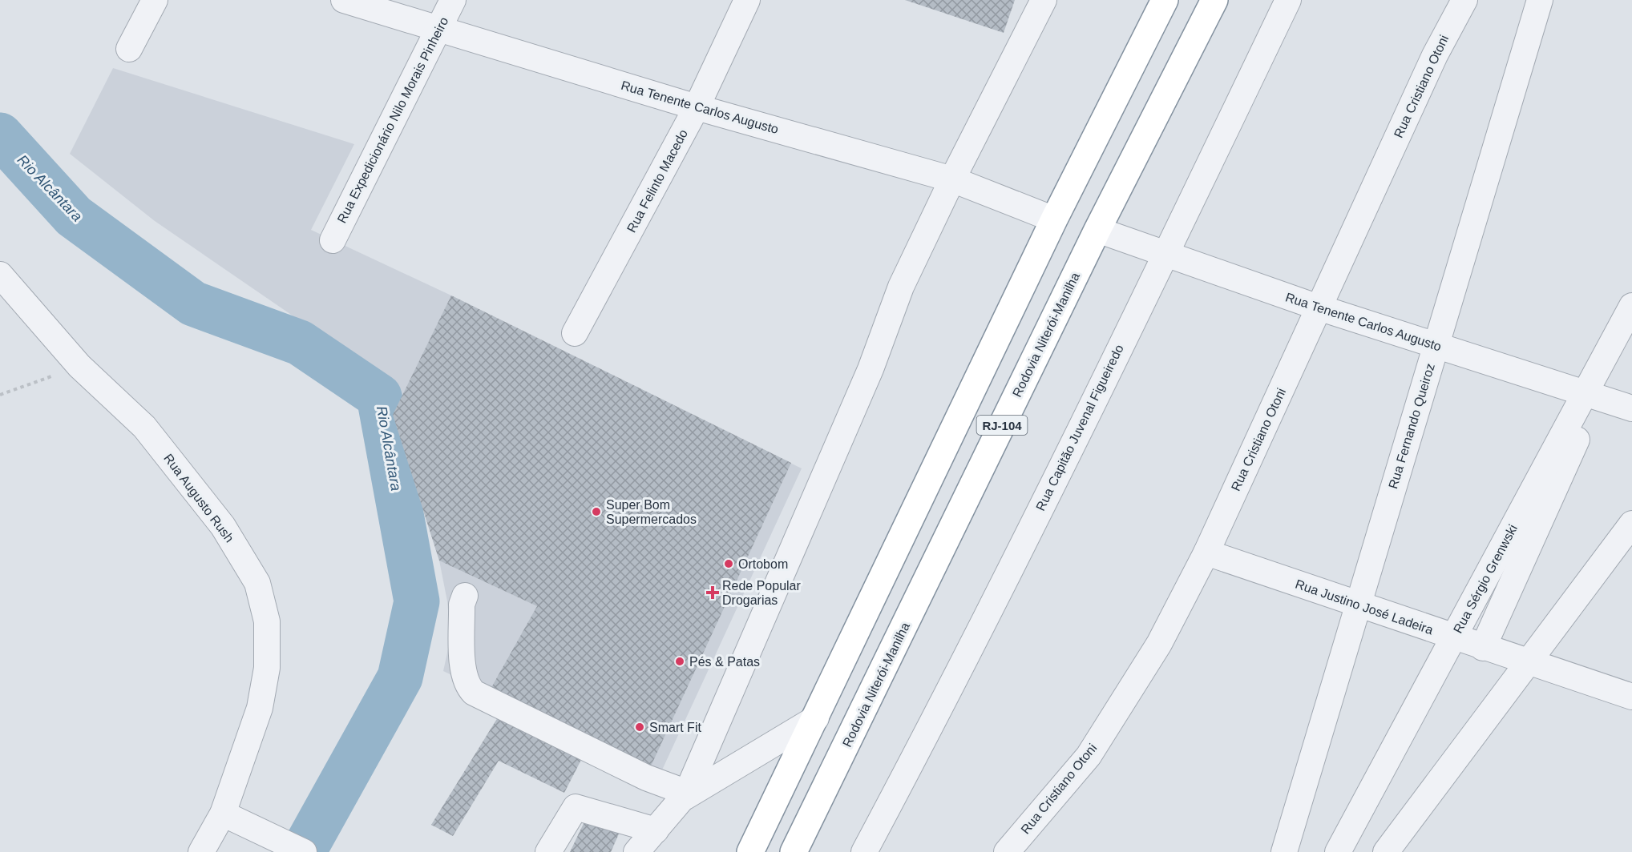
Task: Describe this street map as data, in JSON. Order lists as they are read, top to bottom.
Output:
{
  "streets": {
    "highway": ["Rodovia Niterói-Manilha", "RJ-104"],
    "street": [
      "Rua Cristiano Otoni",
      "Rua Tenente Carlos Augusto",
      "Rua Expedicionário Nilo Morais Pinheiro",
      "Rua Felinto Macedo",
      "Rua Fernando Queiroz",
      "Rua Capitão Juvenal Figueiredo",
      "Rua Augusto Rush",
      "Rua Sérgio Grenwski",
      "Rua Justino José Ladeira"
    ]
  },
  "crossings": [
    ["Rua Cristiano Otoni", "Rua Tenente Carlos Augusto"],
    ["Rua Cristiano Otoni", "Rua Justino José Ladeira"],
    ["Rua Tenente Carlos Augusto", "Rua Expedicionário Nilo Morais Pinheiro"],
    ["Rua Tenente Carlos Augusto", "Rua Felinto Macedo"],
    ["Rua Tenente Carlos Augusto", "Rodovia Niterói-Manilha"],
    ["Rua Tenente Carlos Augusto", "RJ-104"],
    ["Rua Tenente Carlos Augusto", "Rua Capitão Juvenal Figueiredo"],
    ["Rua Tenente Carlos Augusto", "Rua Sérgio Grenwski"],
    ["Rua Sérgio Grenwski", "Rua Justino José Ladeira"]
  ],
  "water": ["Rio Alcântara"],
  "places": {
    "other": [
      "Super Bom Supermercados",
      "Ortobom",
      "Pés & Patas",
      "Smart Fit"
    ],
    "health": ["Rede Popular Drogarias"]
  }
}
